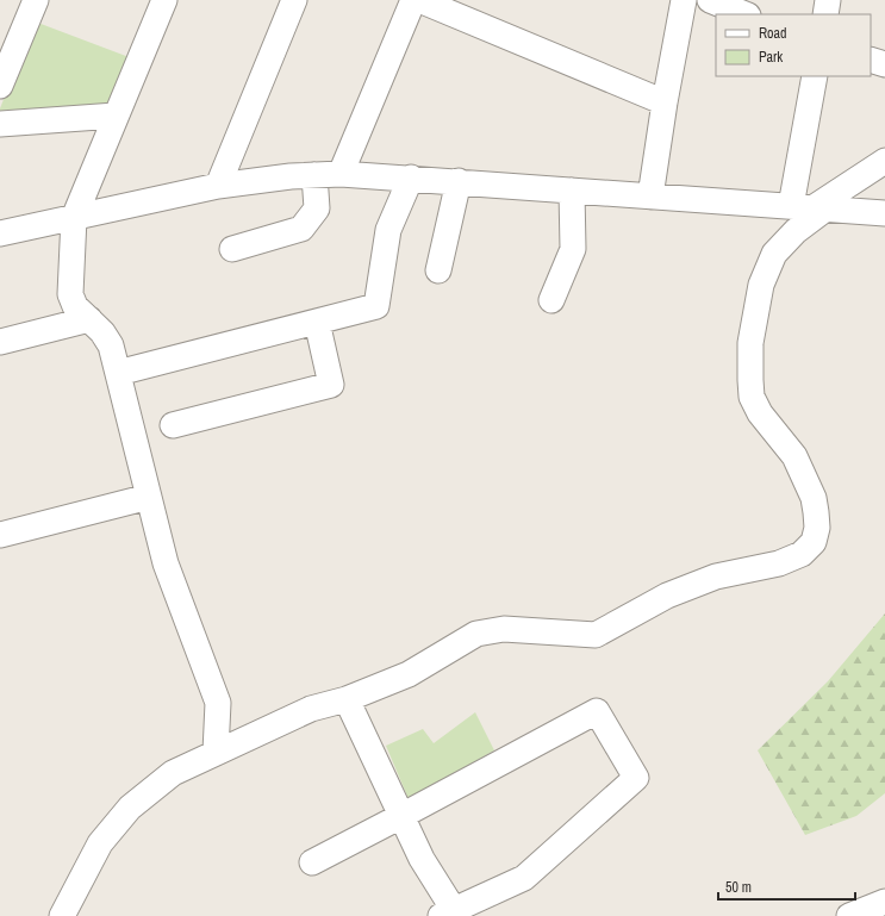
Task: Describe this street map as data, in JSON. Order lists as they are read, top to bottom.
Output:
{
  "legend": ["Road", "Park"],
  "scale_bar": "50 m"
}
